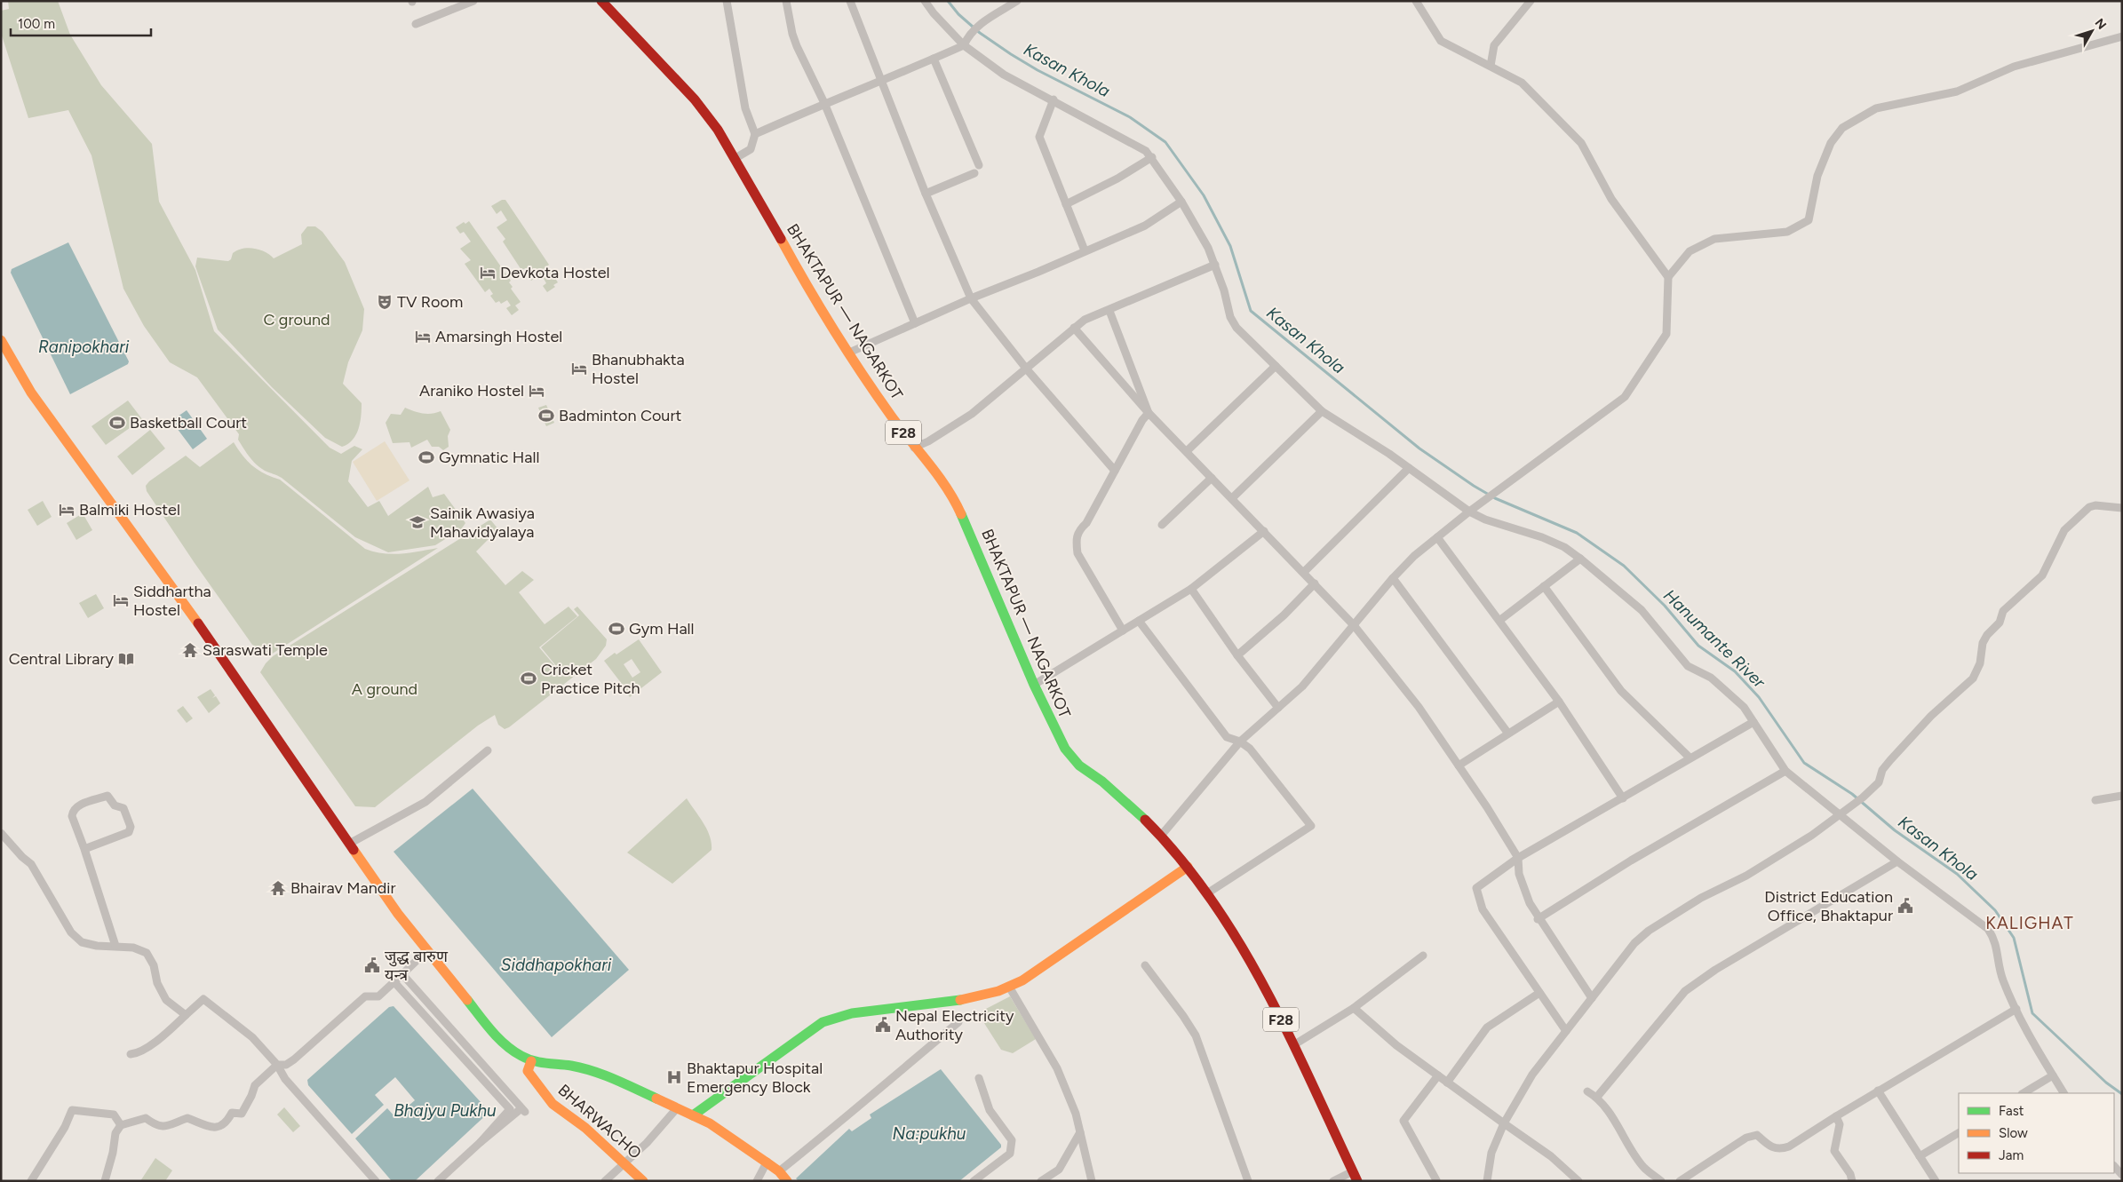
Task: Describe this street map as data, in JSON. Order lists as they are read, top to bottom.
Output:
{
  "streets": {
    "main road": ["BHAKTAPUR — NAGARKOT", "F28", "BHARWACHO"]
  },
  "crossings": [
    ["BHAKTAPUR — NAGARKOT", "F28"]
  ],
  "districts": ["KALIGHAT"],
  "water": [
    "Kasan Khola",
    "Ranipokhari",
    "Hanumante River",
    "Siddhapokhari",
    "Bhajyu Pukhu",
    "Na:pukhu"
  ],
  "parks": ["C ground", "A ground"],
  "places": {
    "hotel": [
      "Devkota Hostel",
      "Amarsingh Hostel",
      "Bhanubhakta Hostel",
      "Araniko Hostel",
      "Balmiki Hostel",
      "Siddhartha Hostel"
    ],
    "theatre": ["TV Room"],
    "sports": [
      "Badminton Court",
      "Basketball Court",
      "Gymnatic Hall",
      "Gym Hall",
      "Cricket Practice Pitch"
    ],
    "school or university": ["Sainik Awasiya Mahavidyalaya"],
    "temple": ["Saraswati Temple", "Bhairav Mandir"],
    "library": ["Central Library"],
    "public building": ["District Education Office, Bhaktapur", "जुद्ध बारुण यन्त्र", "Nepal Electricity Authority"],
    "hospital": ["Bhaktapur Hospital Emergency Block"]
  },
  "legend": ["Fast", "Slow", "Jam"],
  "scale_bar": "100 m",
  "north": "top right"
}
